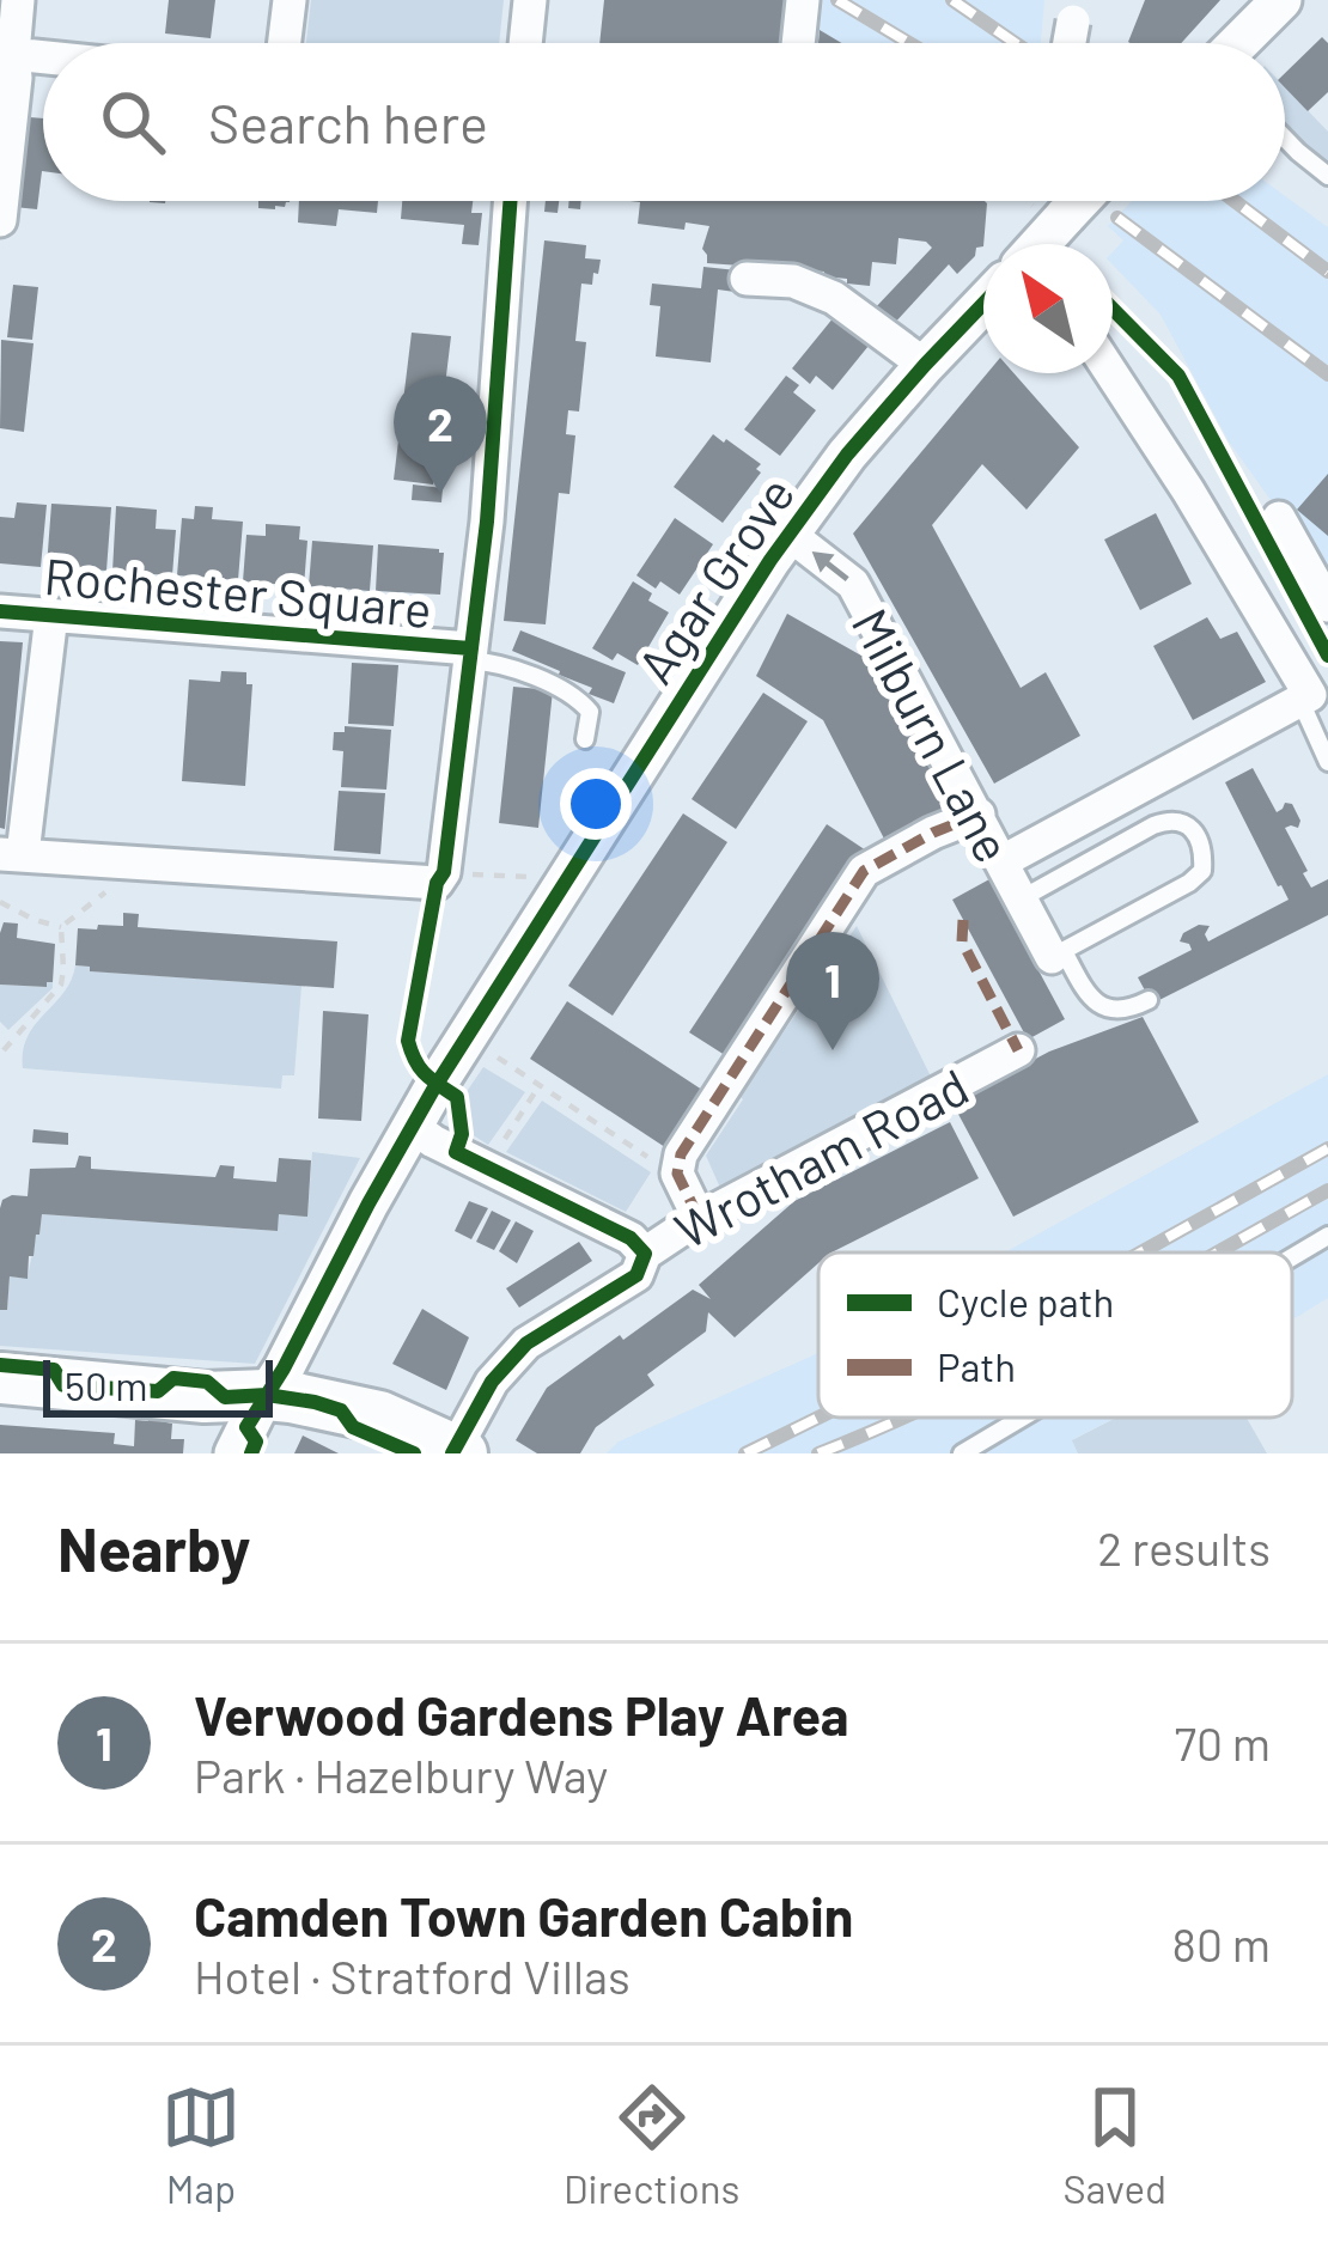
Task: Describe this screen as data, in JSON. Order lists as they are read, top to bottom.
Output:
{
  "streets": {
    "street": [
      "Agar Grove",
      "Rochester Square",
      "Milburn Lane",
      "Wrotham Road"
    ]
  },
  "crossings": [
    ["Agar Grove", "Milburn Lane"]
  ],
  "one_way": ["Milburn Lane"],
  "legend": ["Cycle path", "Path"],
  "scale_bar": "50 m",
  "north": "top left",
  "page": {
    "search": "Search here",
    "pins": ["2", "1"],
    "scale": "50 m",
    "heading": ["Nearby", "2 results"],
    "list": [
      {
        "mark": "1",
        "name": "Verwood Gardens Play Area",
        "note": "Park · Hazelbury Way",
        "value": "70 m"
      },
      {
        "mark": "2",
        "name": "Camden Town Garden Cabin",
        "note": "Hotel · Stratford Villas",
        "value": "80 m"
      }
    ],
    "nav": ["Map", "Directions", "Saved"]
  }
}
